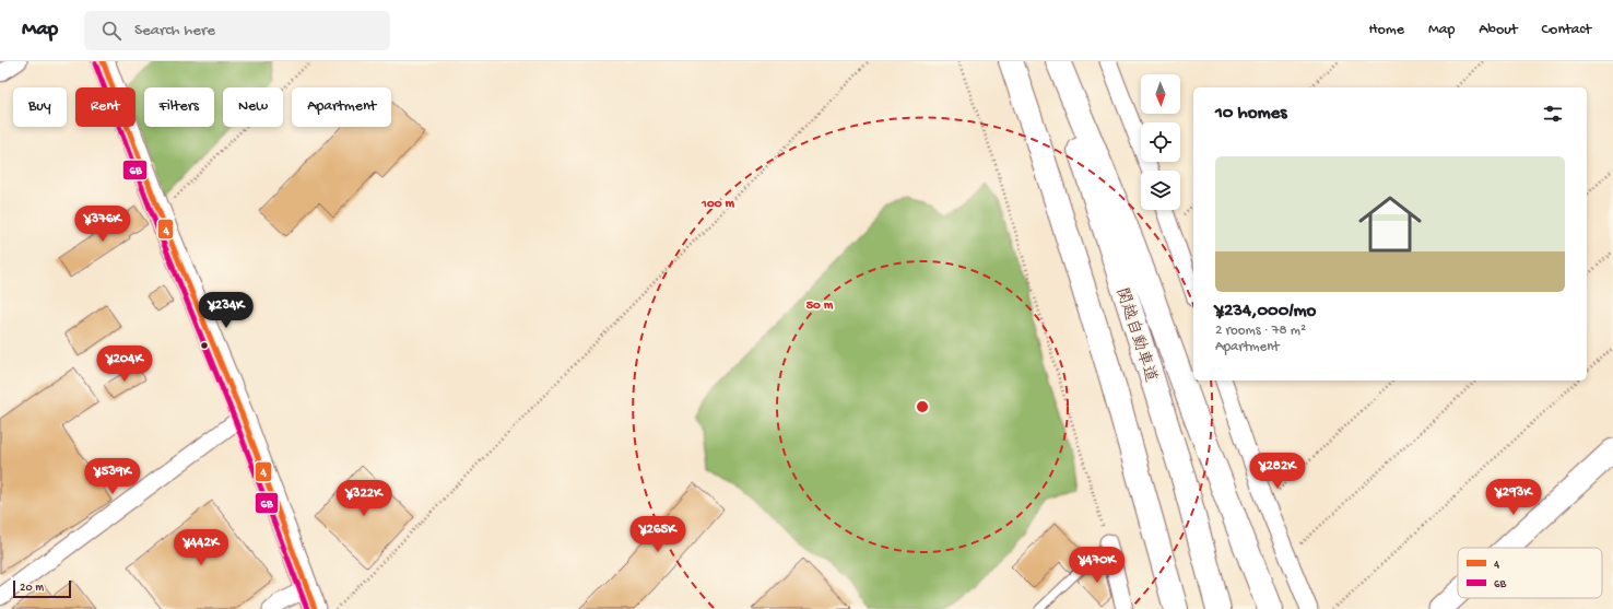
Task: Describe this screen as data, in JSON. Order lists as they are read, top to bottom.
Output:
{
  "streets": {
    "highway": ["関越自動車道"]
  },
  "lines": ["transit line 4", "transit line 6B"],
  "legend": ["4", "6B"],
  "scale_bar": "20 m",
  "north": "bottom",
  "page": {
    "header": "Map",
    "search": "Search here",
    "nav": [
      "Home",
      "Map",
      "About",
      "Contact"
    ],
    "chip": [
      "Buy",
      "Rent",
      "Filters",
      "New",
      "Apartment"
    ],
    "heading": "10 homes",
    "list": [
      {
        "name": "¥234,000/mo",
        "note": "2 rooms · 78 m² · Apartment"
      }
    ],
    "price": [
      "¥376K",
      "¥234K",
      "¥204K",
      "¥282K",
      "¥539K",
      "¥293K",
      "¥322K",
      "¥265K",
      "¥442K",
      "¥470K"
    ],
    "scale": "20 m"
  },
  "rings": ["100 m", "50 m"]
}
